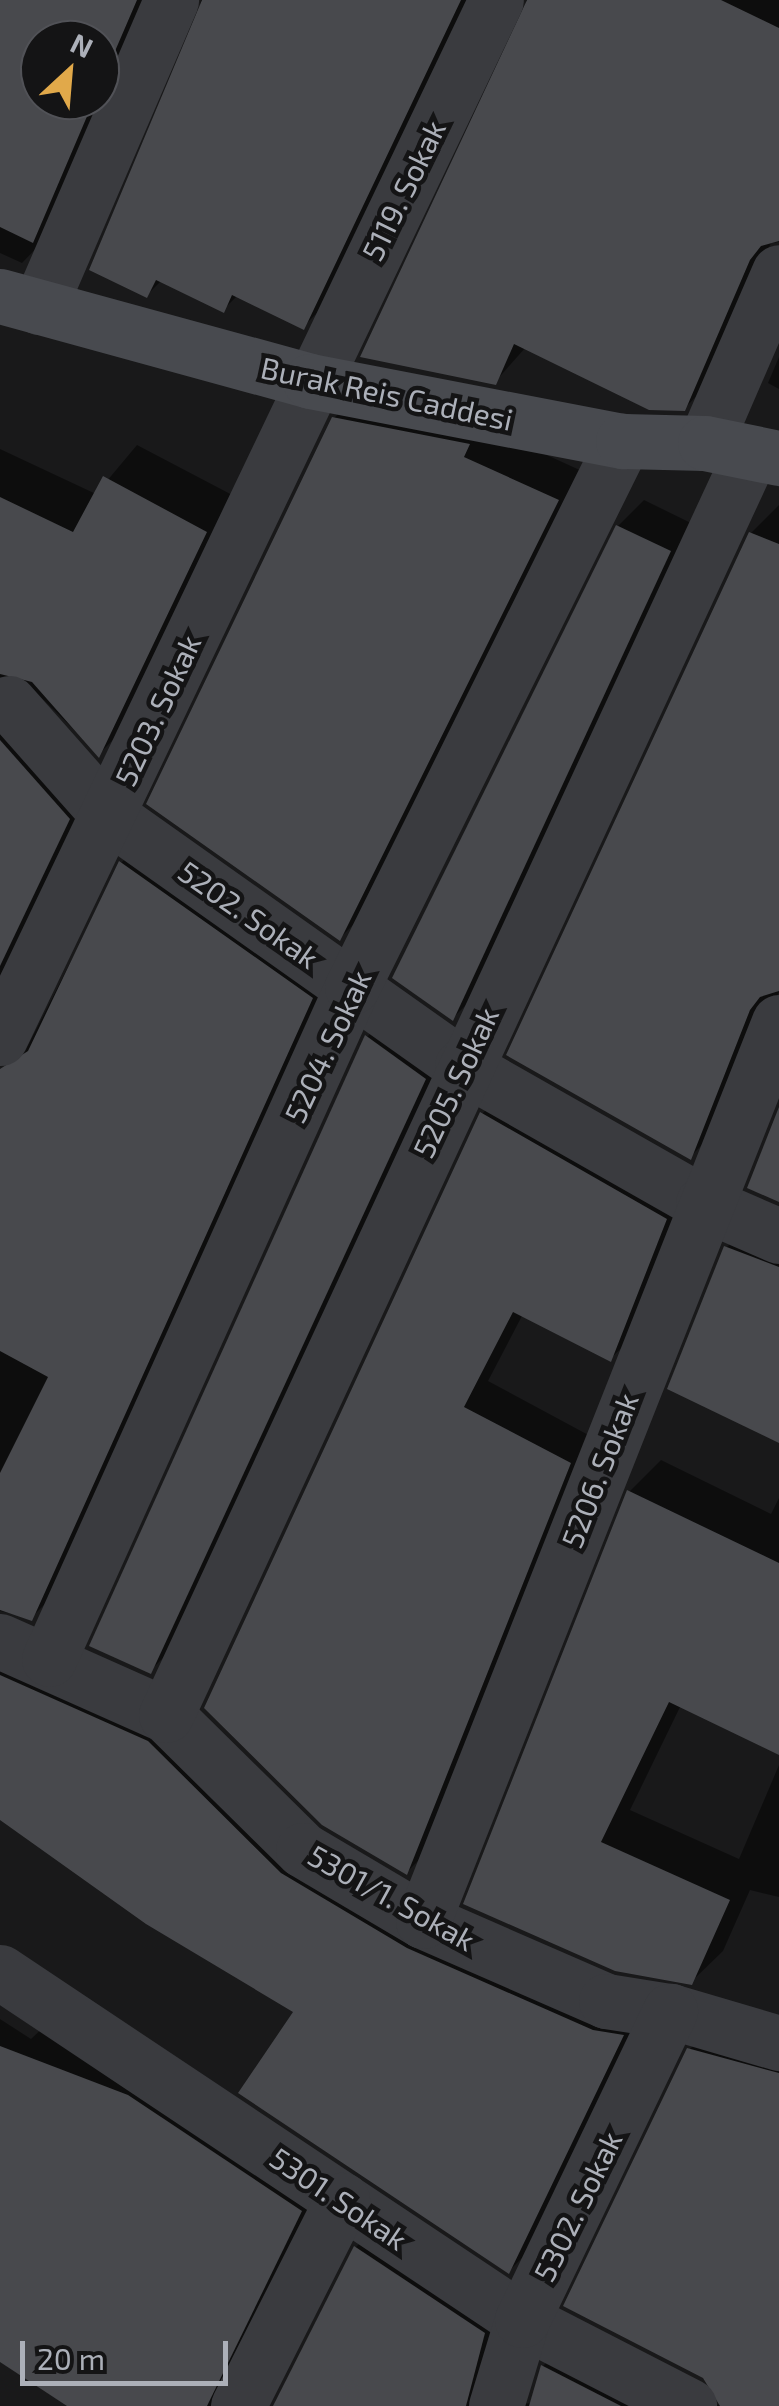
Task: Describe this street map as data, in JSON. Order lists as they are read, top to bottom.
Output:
{
  "streets": {
    "main road": ["Burak Reis Caddesi"],
    "street": [
      "5119. Sokak",
      "5203. Sokak",
      "5202. Sokak",
      "5204. Sokak",
      "5205. Sokak",
      "5206. Sokak",
      "5301/1. Sokak",
      "5301. Sokak",
      "5302. Sokak"
    ]
  },
  "crossings": [
    ["5119. Sokak", "Burak Reis Caddesi"],
    ["5119. Sokak", "5203. Sokak"],
    ["Burak Reis Caddesi", "5203. Sokak"],
    ["Burak Reis Caddesi", "5204. Sokak"],
    ["Burak Reis Caddesi", "5205. Sokak"],
    ["5203. Sokak", "5202. Sokak"],
    ["5202. Sokak", "5204. Sokak"],
    ["5202. Sokak", "5205. Sokak"],
    ["5202. Sokak", "5206. Sokak"],
    ["5204. Sokak", "5301/1. Sokak"],
    ["5205. Sokak", "5301/1. Sokak"],
    ["5206. Sokak", "5301/1. Sokak"],
    ["5301/1. Sokak", "5302. Sokak"],
    ["5301. Sokak", "5302. Sokak"]
  ],
  "scale_bar": "20 m",
  "north": "top right"
}
